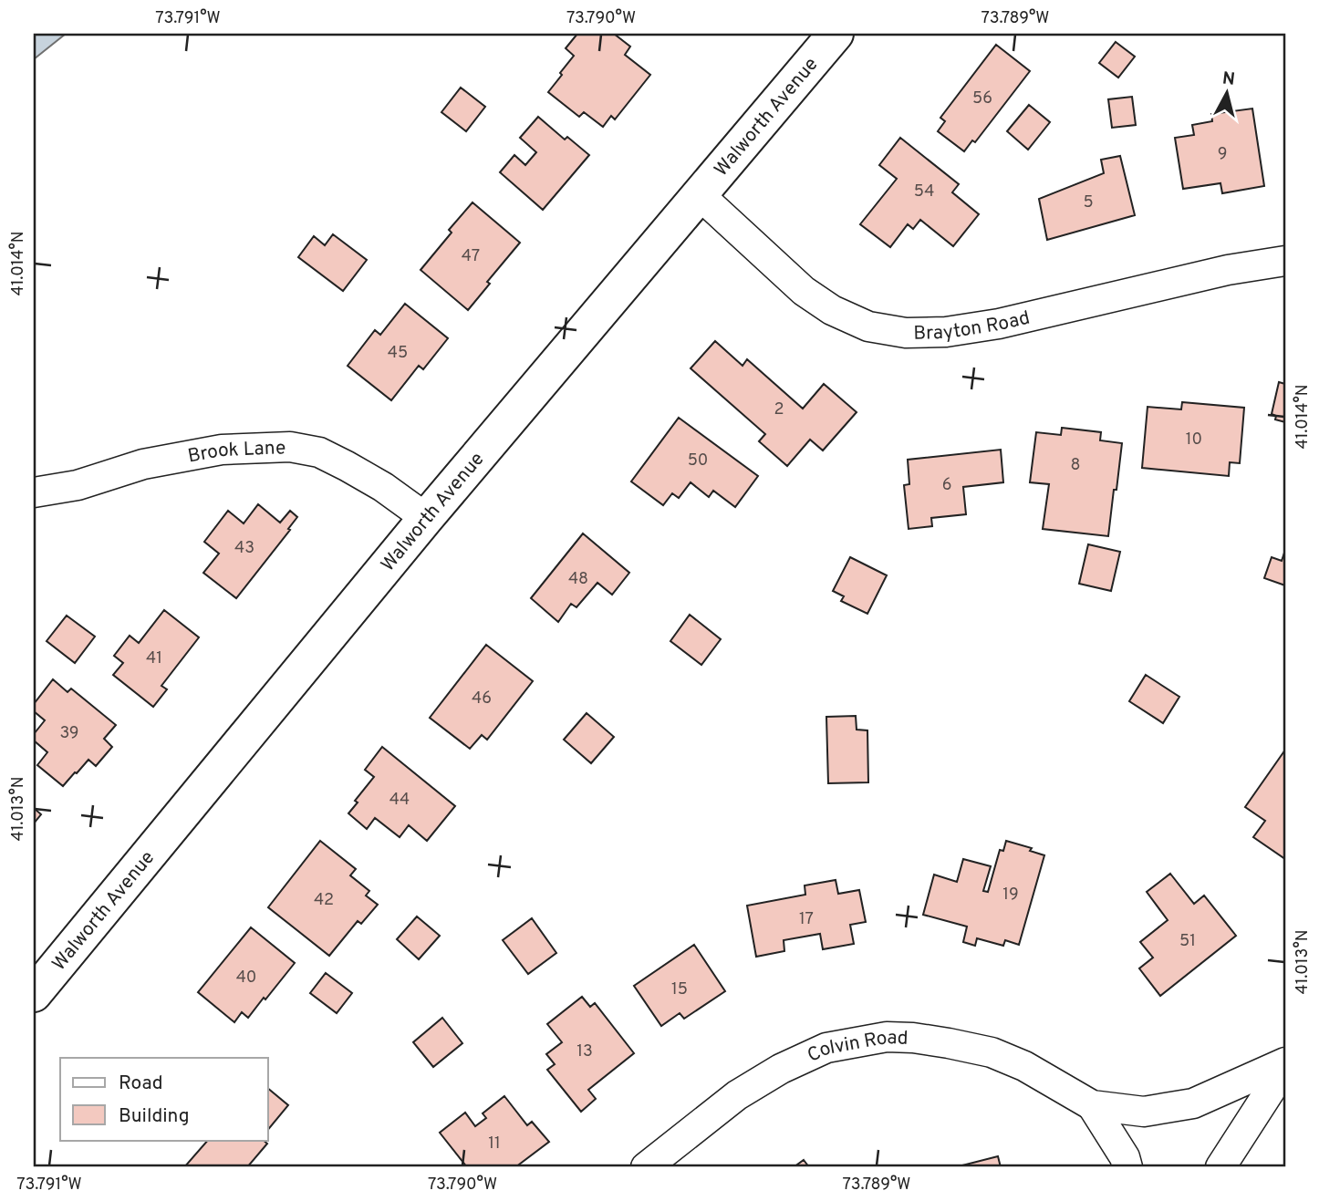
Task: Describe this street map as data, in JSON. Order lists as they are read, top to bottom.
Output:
{
  "streets": {
    "street": [
      "Walworth Avenue",
      "Brayton Road",
      "Brook Lane",
      "Colvin Road"
    ]
  },
  "crossings": [
    ["Walworth Avenue", "Brayton Road"],
    ["Walworth Avenue", "Brook Lane"]
  ],
  "house_numbers": [
    "56",
    "9",
    "54",
    "5",
    "47",
    "45",
    "2",
    "10",
    "50",
    "8",
    "6",
    "43",
    "48",
    "41",
    "46",
    "39",
    "44",
    "19",
    "42",
    "17",
    "51",
    "40",
    "15",
    "13",
    "11"
  ],
  "legend": ["Road", "Building"],
  "north": "top",
  "coordinates": [
    "73.791°W",
    "73.790°W",
    "73.789°W",
    "41.014°N",
    "41.013°N"
  ]
}
